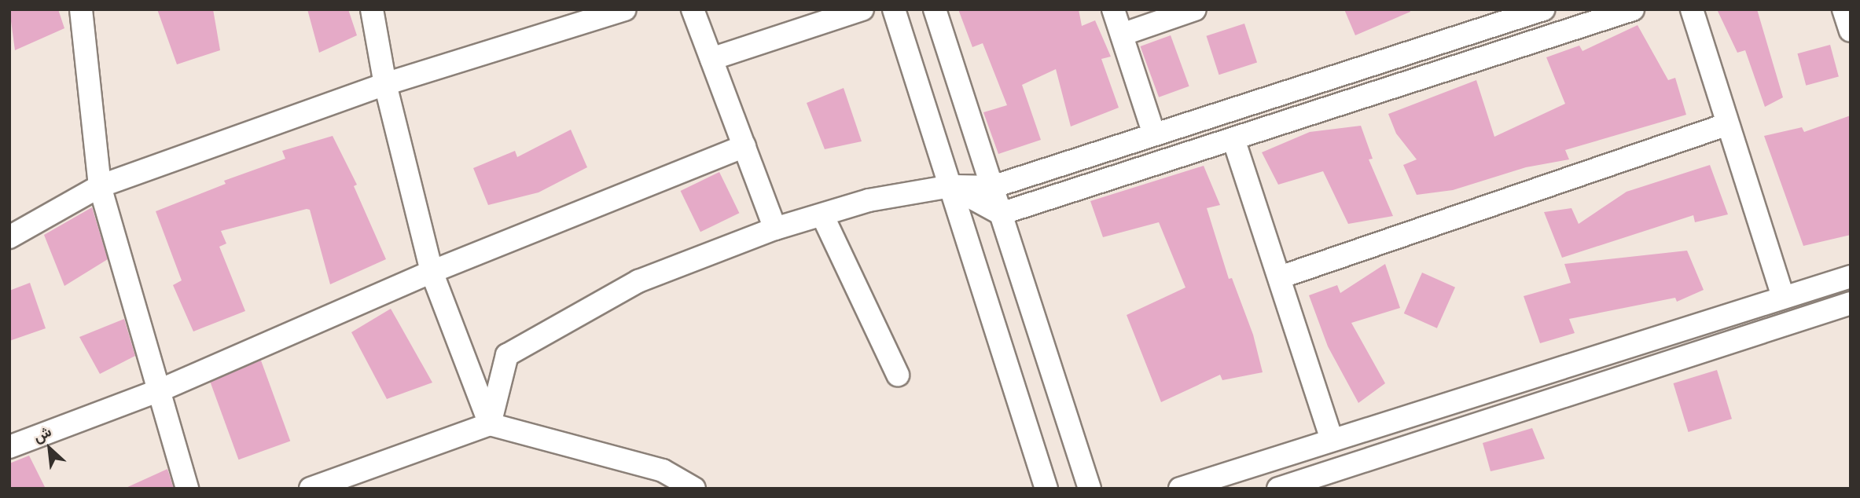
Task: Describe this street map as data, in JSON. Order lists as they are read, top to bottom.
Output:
{
  "north": "top left"
}
